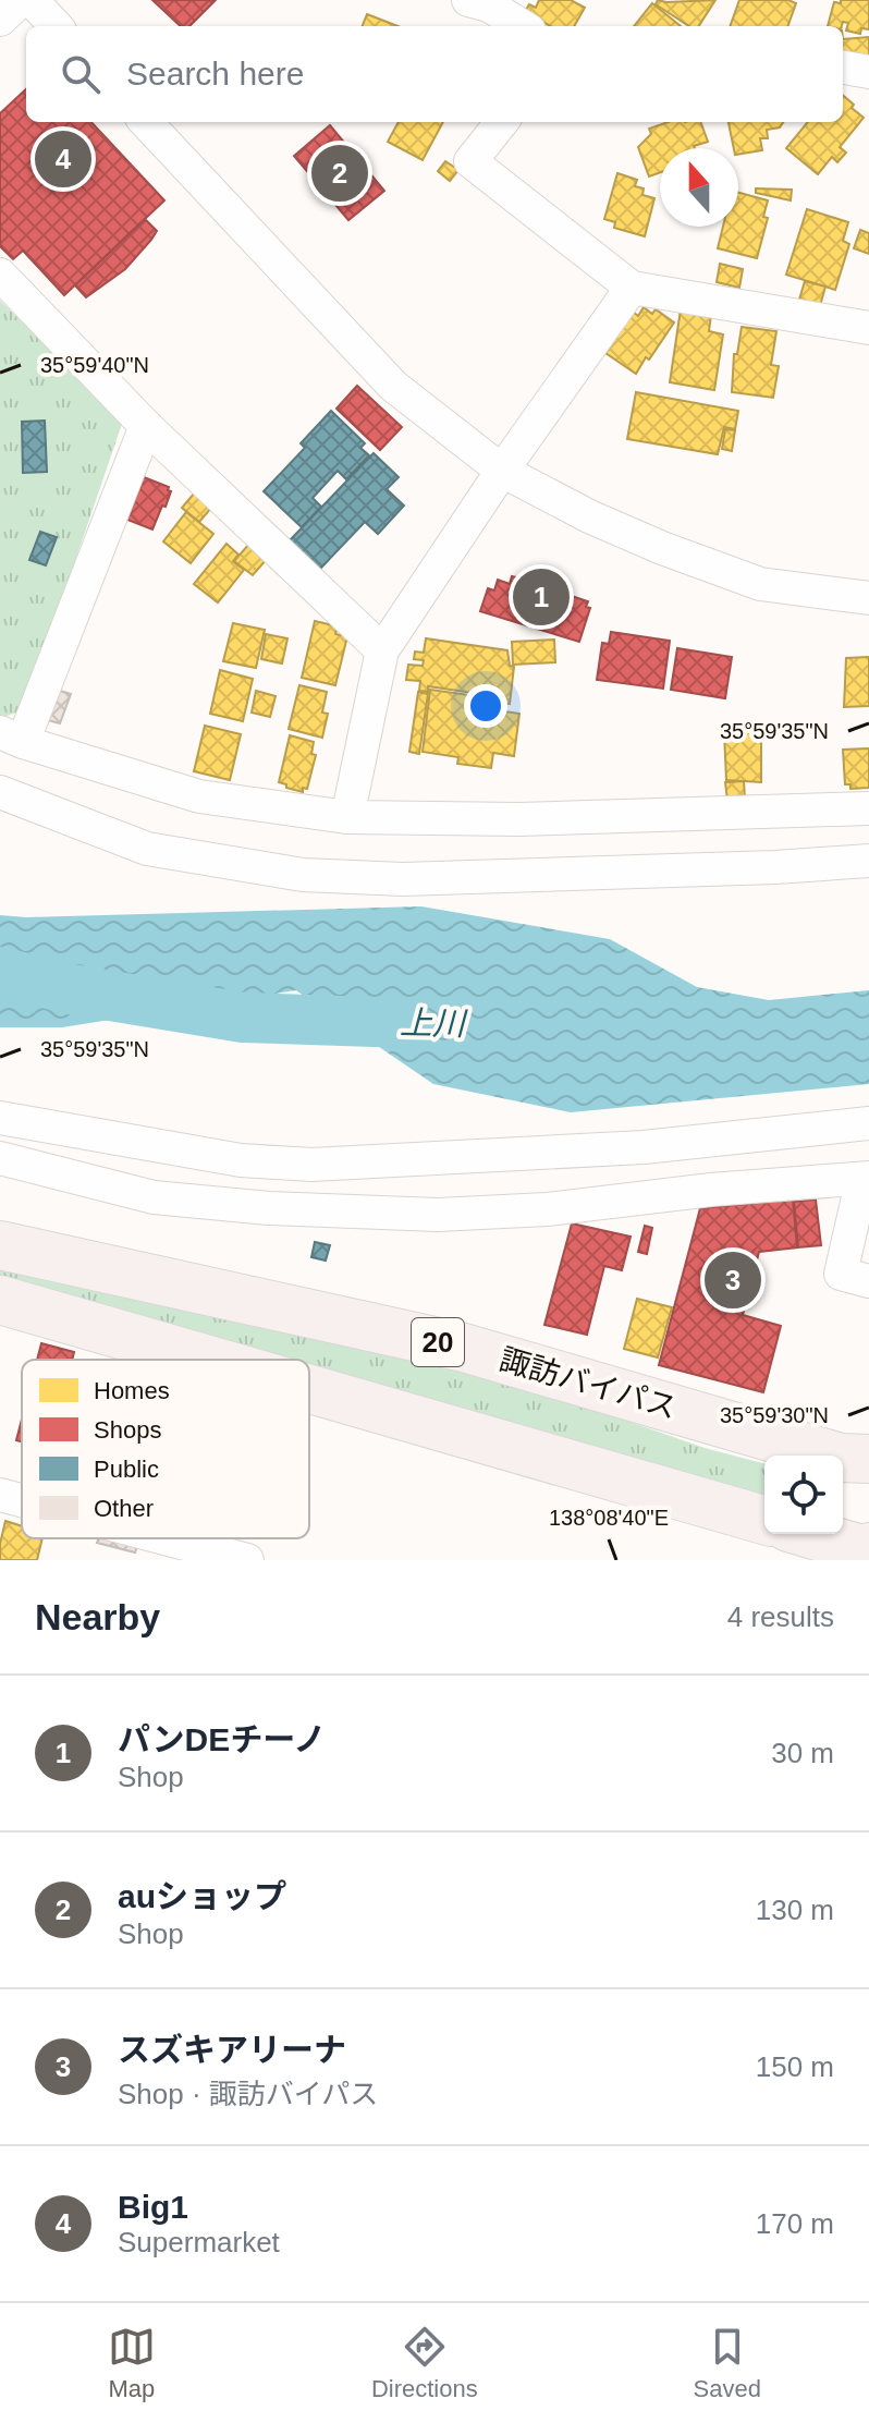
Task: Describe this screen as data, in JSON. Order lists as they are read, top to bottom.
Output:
{
  "streets": {
    "highway": ["20", "諏訪バイパス"]
  },
  "water": ["上川"],
  "legend": [
    "Homes",
    "Shops",
    "Public",
    "Other"
  ],
  "north": "top",
  "page": {
    "search": "Search here",
    "pins": [
      "4",
      "2",
      "1",
      "3"
    ],
    "heading": ["Nearby", "4 results"],
    "list": [
      {
        "mark": "1",
        "name": "パンDEチーノ",
        "note": "Shop",
        "value": "30 m"
      },
      {
        "mark": "2",
        "name": "auショップ",
        "note": "Shop",
        "value": "130 m"
      },
      {
        "mark": "3",
        "name": "スズキアリーナ",
        "note": "Shop · 諏訪バイパス",
        "value": "150 m"
      },
      {
        "mark": "4",
        "name": "Big1",
        "note": "Supermarket",
        "value": "170 m"
      }
    ],
    "nav": ["Map", "Directions", "Saved"]
  },
  "coordinates": [
    "35°59'40\"N",
    "35°59'35\"N",
    "35°59'30\"N",
    "138°08'40\"E"
  ]
}
